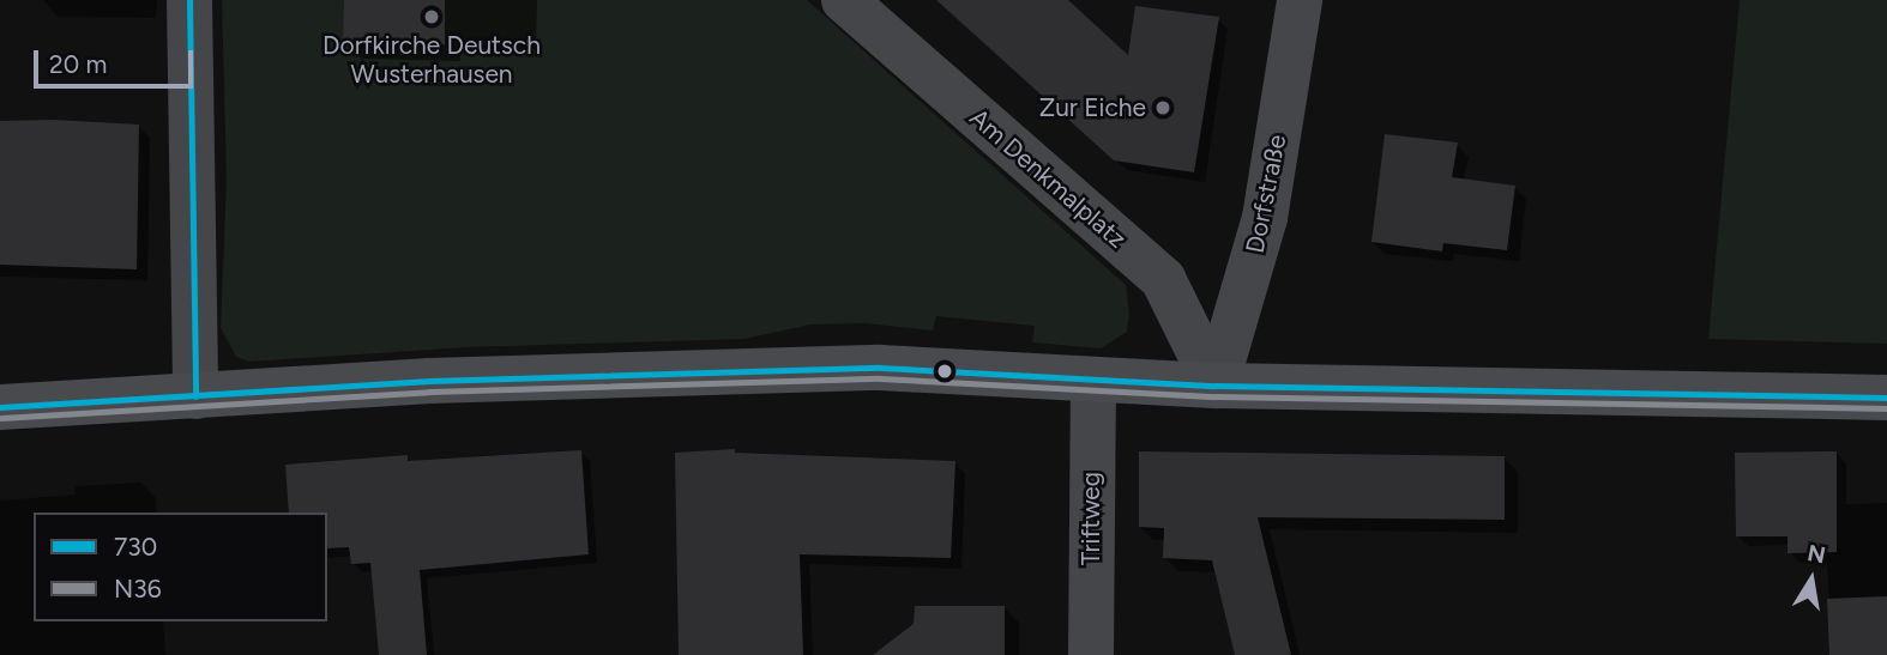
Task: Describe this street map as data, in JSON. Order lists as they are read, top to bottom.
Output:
{
  "streets": {
    "street": ["Am Denkmalplatz", "Dorfstraße", "Triftweg"]
  },
  "crossings": [
    ["Am Denkmalplatz", "Dorfstraße"]
  ],
  "places": ["Dorfkirche Deutsch Wusterhausen", "Zur Eiche"],
  "lines": ["transit line 730", "transit line N36"],
  "legend": ["730", "N36"],
  "scale_bar": "20 m",
  "north": "top"
}
